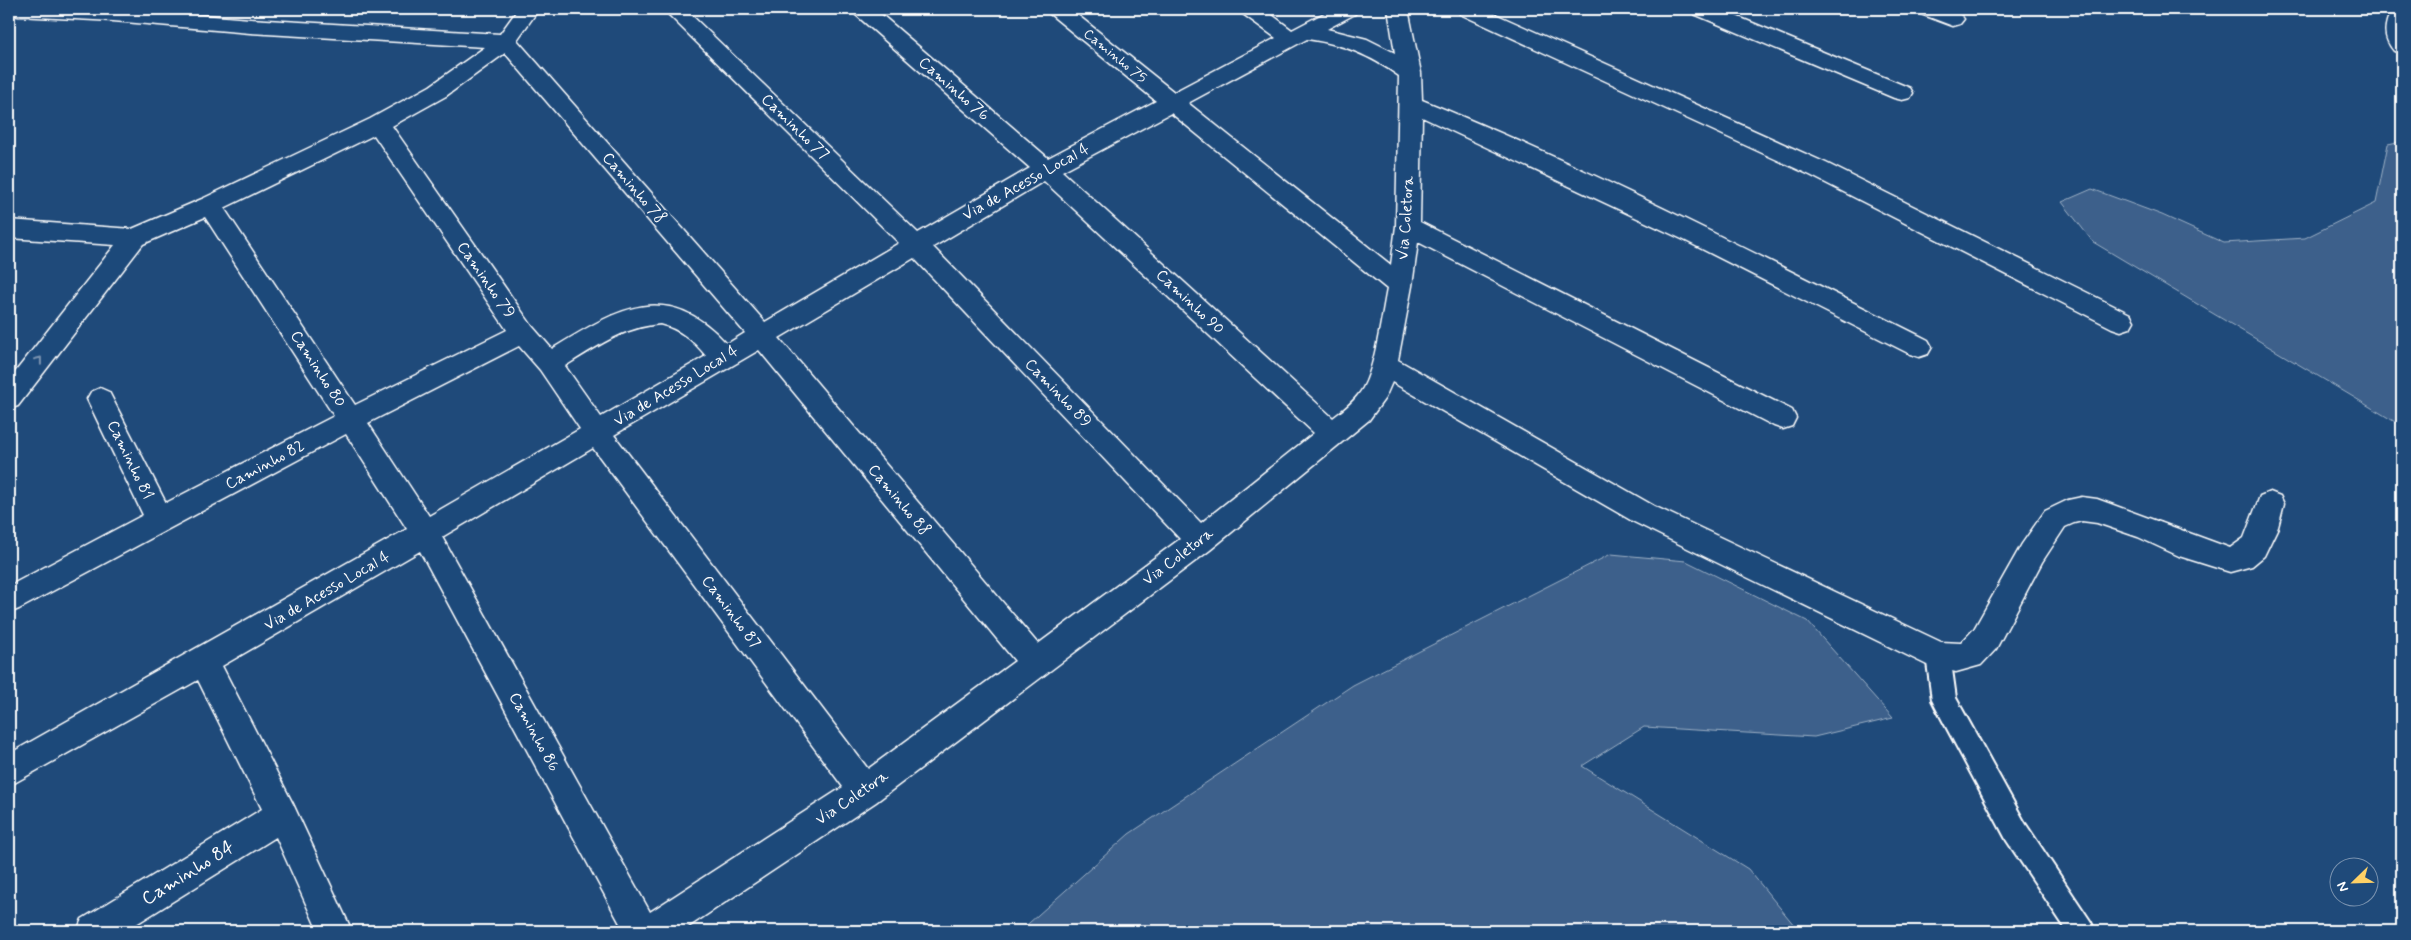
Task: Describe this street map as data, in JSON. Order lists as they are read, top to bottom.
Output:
{
  "streets": {
    "street": [
      "Caminho 75",
      "Caminho 76",
      "Caminho 77",
      "Via de Acesso Local 4",
      "Caminho 78",
      "Via Coletora",
      "Caminho 79",
      "Caminho 90",
      "Caminho 80",
      "Caminho 89",
      "Caminho 81",
      "Caminho 82",
      "Caminho 88",
      "Caminho 87",
      "Caminho 86",
      "Caminho 84"
    ]
  },
  "crossings": [
    ["Caminho 75", "Via de Acesso Local 4"],
    ["Caminho 75", "Via Coletora"],
    ["Caminho 76", "Via de Acesso Local 4"],
    ["Caminho 76", "Caminho 90"],
    ["Caminho 77", "Via de Acesso Local 4"],
    ["Caminho 77", "Caminho 89"],
    ["Via de Acesso Local 4", "Caminho 78"],
    ["Via de Acesso Local 4", "Caminho 79"],
    ["Via de Acesso Local 4", "Caminho 90"],
    ["Via de Acesso Local 4", "Caminho 80"],
    ["Via de Acesso Local 4", "Caminho 89"],
    ["Via de Acesso Local 4", "Caminho 88"],
    ["Via de Acesso Local 4", "Caminho 87"],
    ["Via de Acesso Local 4", "Caminho 86"],
    ["Caminho 78", "Caminho 88"],
    ["Via Coletora", "Caminho 90"],
    ["Via Coletora", "Caminho 89"],
    ["Via Coletora", "Caminho 88"],
    ["Via Coletora", "Caminho 87"],
    ["Caminho 79", "Caminho 82"],
    ["Caminho 79", "Caminho 87"],
    ["Caminho 80", "Caminho 82"],
    ["Caminho 80", "Caminho 86"],
    ["Caminho 81", "Caminho 82"]
  ],
  "north": "bottom left"
}
